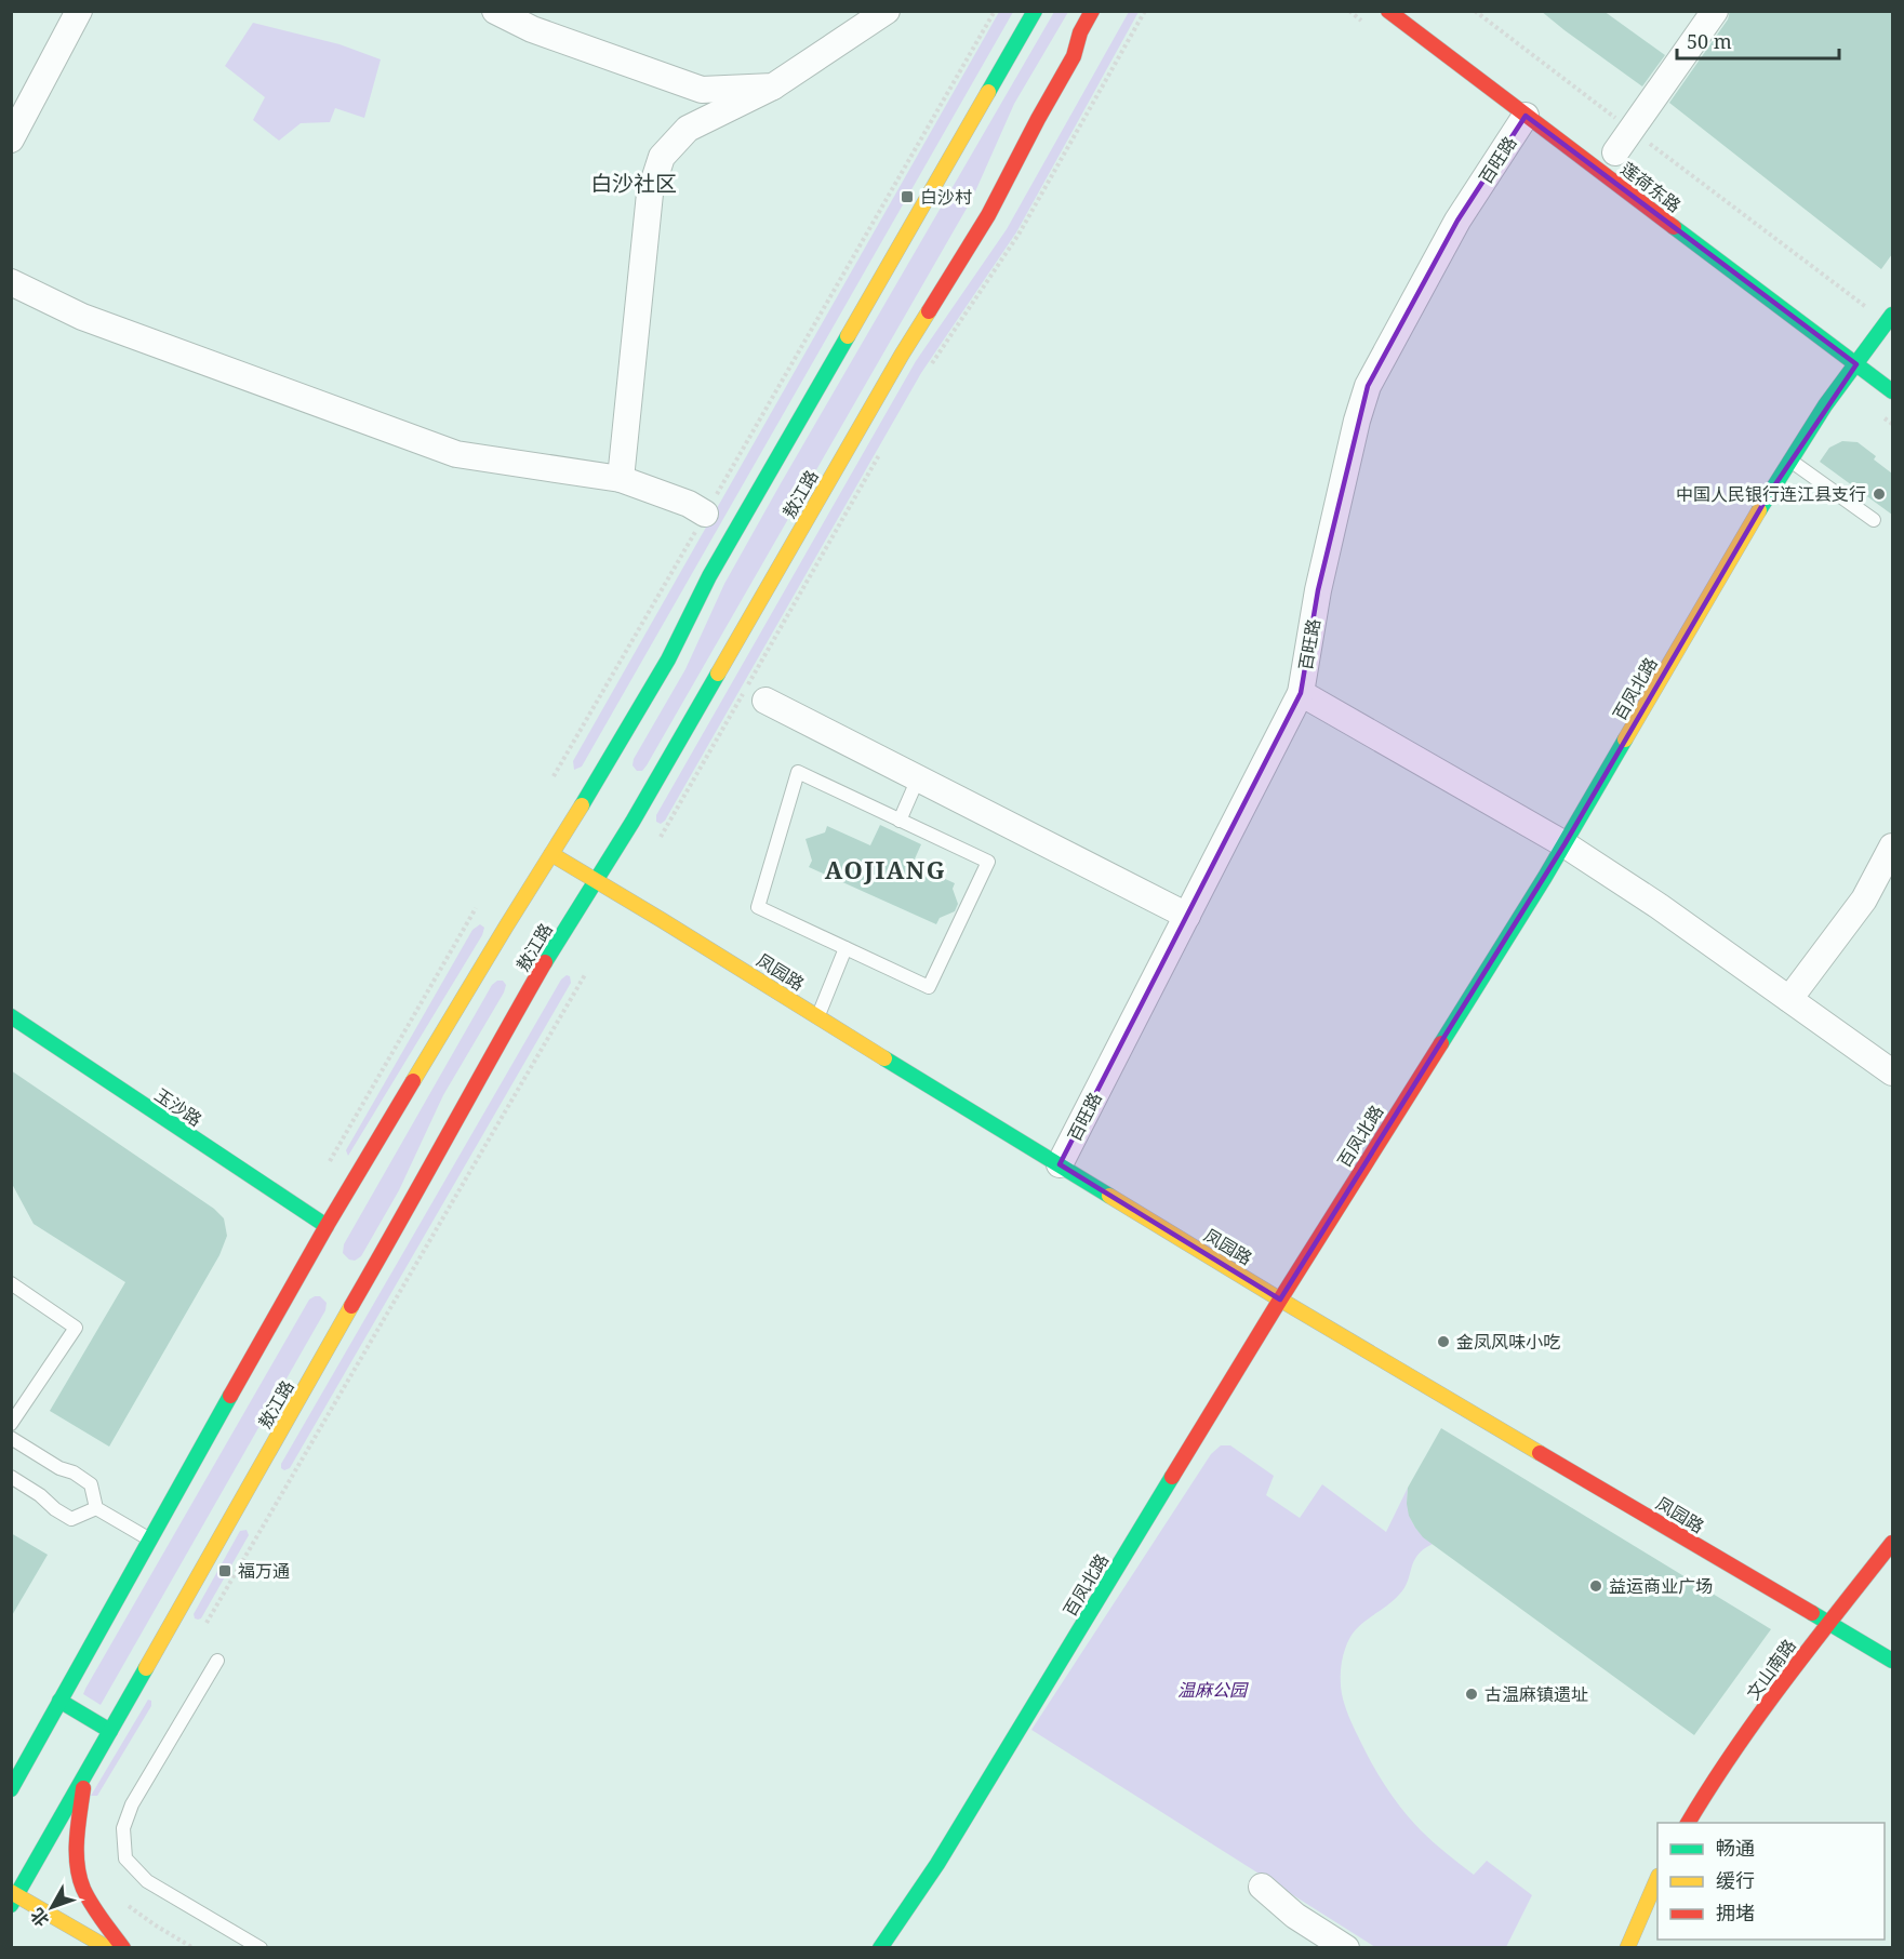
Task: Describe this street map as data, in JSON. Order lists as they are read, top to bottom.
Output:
{
  "streets": {
    "main road": [
      "莲荷东路",
      "敖江路",
      "百凤北路",
      "凤园路",
      "玉沙路",
      "文山南路"
    ],
    "street": ["百旺路"]
  },
  "crossings": [
    ["百旺路", "莲荷东路"],
    ["百旺路", "凤园路"],
    ["莲荷东路", "百凤北路"],
    ["敖江路", "凤园路"],
    ["敖江路", "玉沙路"],
    ["百凤北路", "凤园路"],
    ["凤园路", "文山南路"]
  ],
  "districts": ["白沙社区", "AOJIANG"],
  "parks": ["温麻公园"],
  "places": {
    "transit": ["白沙村", "福万通"],
    "other": [
      "中国人民银行连江县支行",
      "金凤风味小吃",
      "益运商业广场",
      "古温麻镇遗址"
    ]
  },
  "legend": ["畅通", "缓行", "拥堵"],
  "scale_bar": "50 m",
  "north": "bottom left"
}
